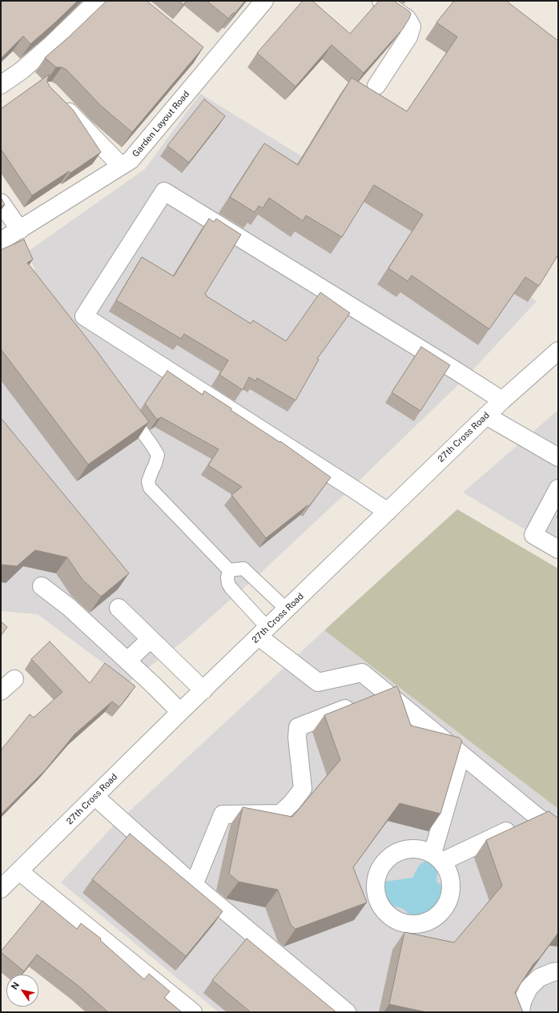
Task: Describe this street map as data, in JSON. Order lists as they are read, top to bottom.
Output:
{
  "streets": {
    "street": ["Garden Layout Road", "27th Cross Road"]
  },
  "north": "top left"
}
